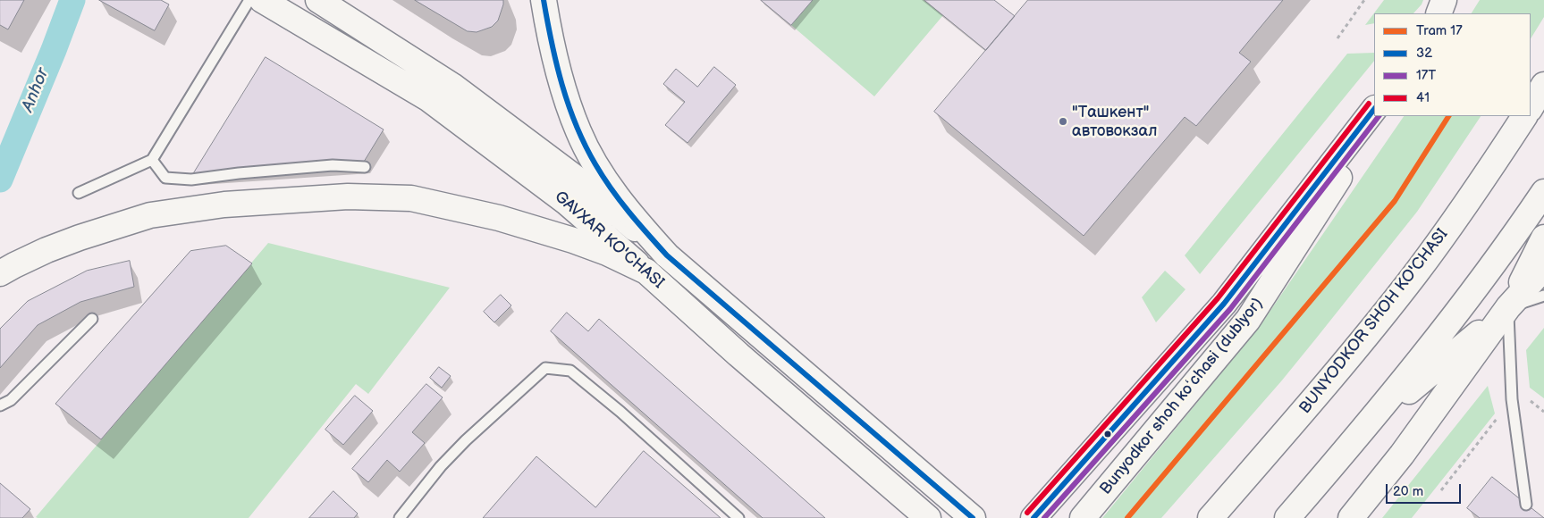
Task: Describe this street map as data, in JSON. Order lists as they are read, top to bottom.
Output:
{
  "streets": {
    "main road": ["GAVXAR KO'CHASI", "BUNYODKOR SHOH KO'CHASI", "Bunyodkor shoh koʻchasi (dublyor)"]
  },
  "water": ["Anhor"],
  "places": ["\"Ташкент\" автовокзал"],
  "lines": [
    "transit line 32",
    "transit line 41",
    "tram line 17",
    "transit line 17T"
  ],
  "legend": [
    "Tram 17",
    "32",
    "17T",
    "41"
  ],
  "scale_bar": "20 m"
}
